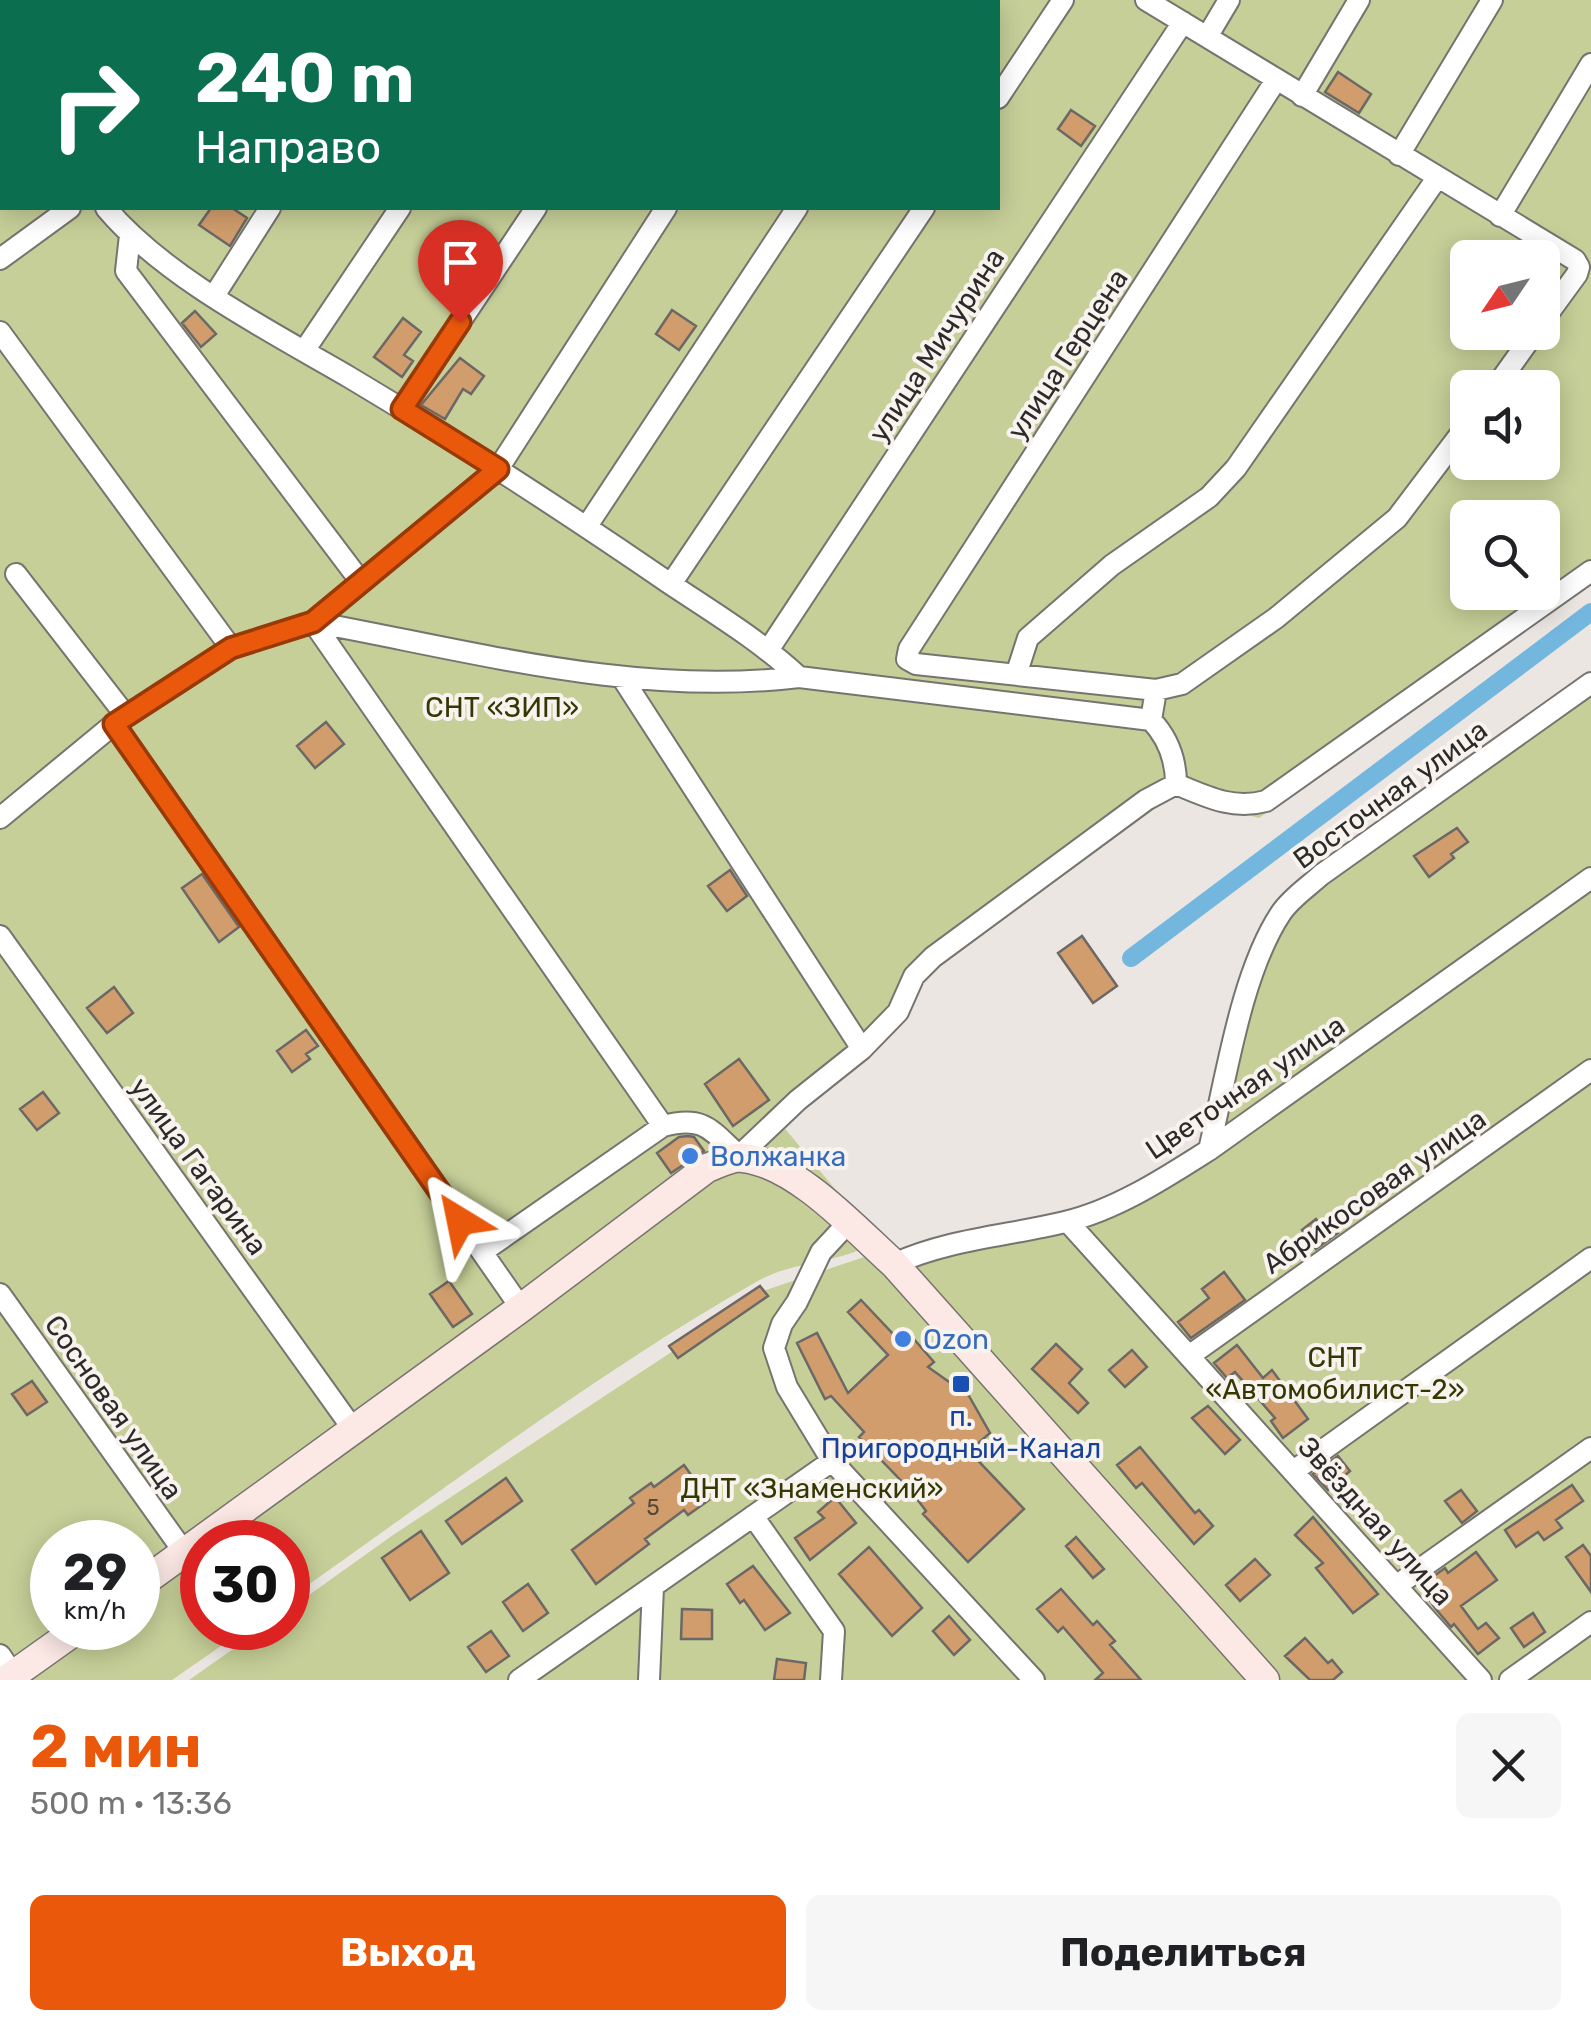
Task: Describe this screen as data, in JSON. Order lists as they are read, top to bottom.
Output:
{
  "streets": {
    "street": [
      "улица Мичурина",
      "улица Герцена",
      "Восточная улица",
      "Цветочная улица",
      "улица Гагарина",
      "Абрикосовая улица",
      "Сосновая улица",
      "Звёздная улица"
    ]
  },
  "crossings": [
    ["Восточная улица", "Цветочная улица"],
    ["Цветочная улица", "Звёздная улица"],
    ["Абрикосовая улица", "Звёздная улица"]
  ],
  "parks": ["СНТ «ЗИП»", "СНТ «Автомобилист-2»", "ДНТ «Знаменский»"],
  "places": {
    "other": ["Волжанка", "Ozon"],
    "transit": ["п. Пригородный-Канал"]
  },
  "house_numbers": ["5"],
  "north": "bottom left",
  "page": {
    "turn": ["240 m", "Направо"],
    "speed": "29 km/h",
    "limit": "30",
    "heading": ["2 мин", "500 m · 13:36"],
    "buttons": ["Выход", "Поделиться"]
  }
}
